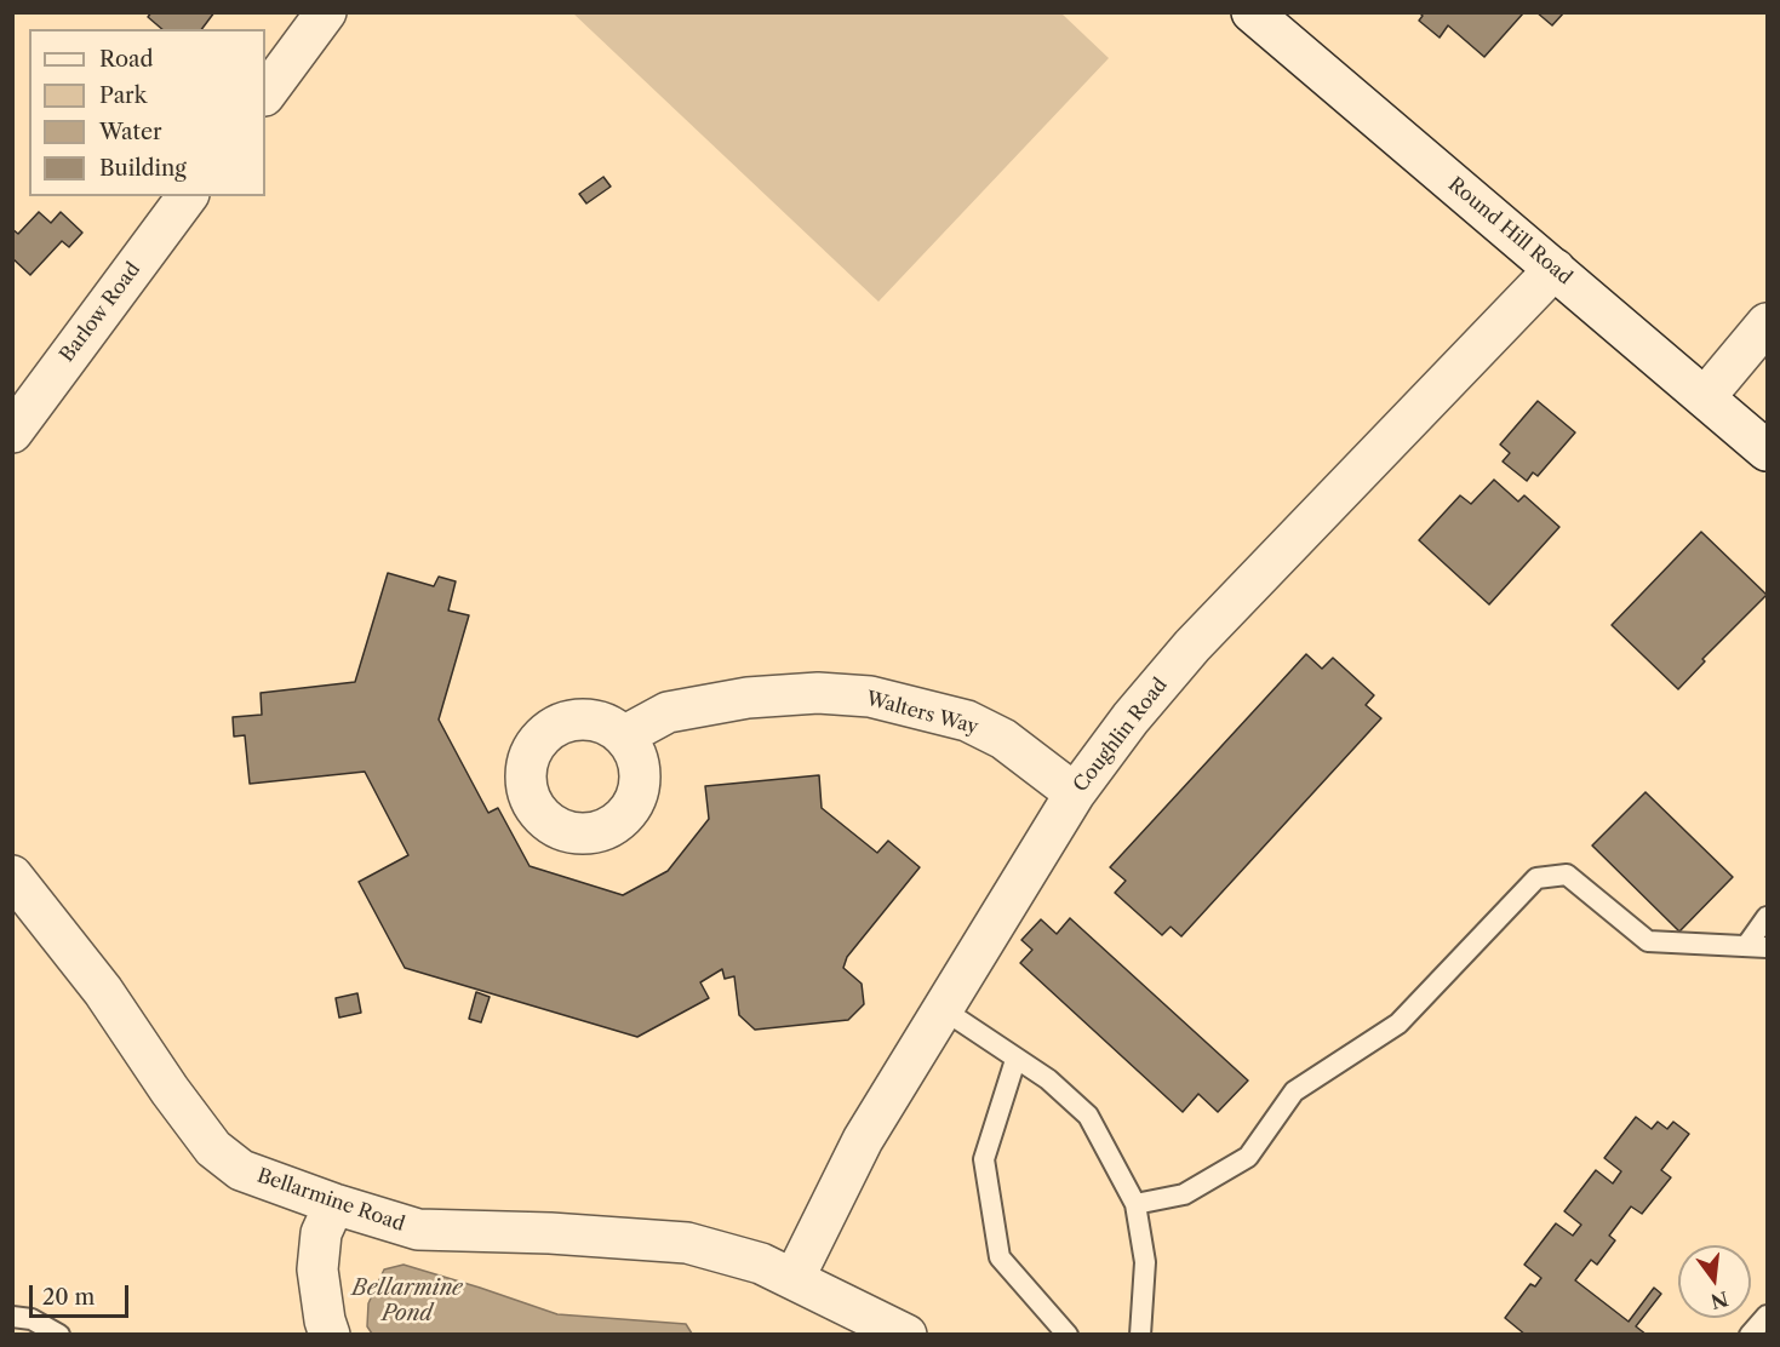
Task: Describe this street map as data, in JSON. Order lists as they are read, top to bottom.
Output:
{
  "streets": {
    "street": [
      "Round Hill Road",
      "Barlow Road",
      "Walters Way",
      "Coughlin Road",
      "Bellarmine Road"
    ]
  },
  "crossings": [
    ["Round Hill Road", "Coughlin Road"],
    ["Walters Way", "Coughlin Road"],
    ["Coughlin Road", "Bellarmine Road"]
  ],
  "water": ["Bellarmine Pond"],
  "legend": [
    "Road",
    "Park",
    "Water",
    "Building"
  ],
  "scale_bar": "20 m",
  "north": "bottom"
}
